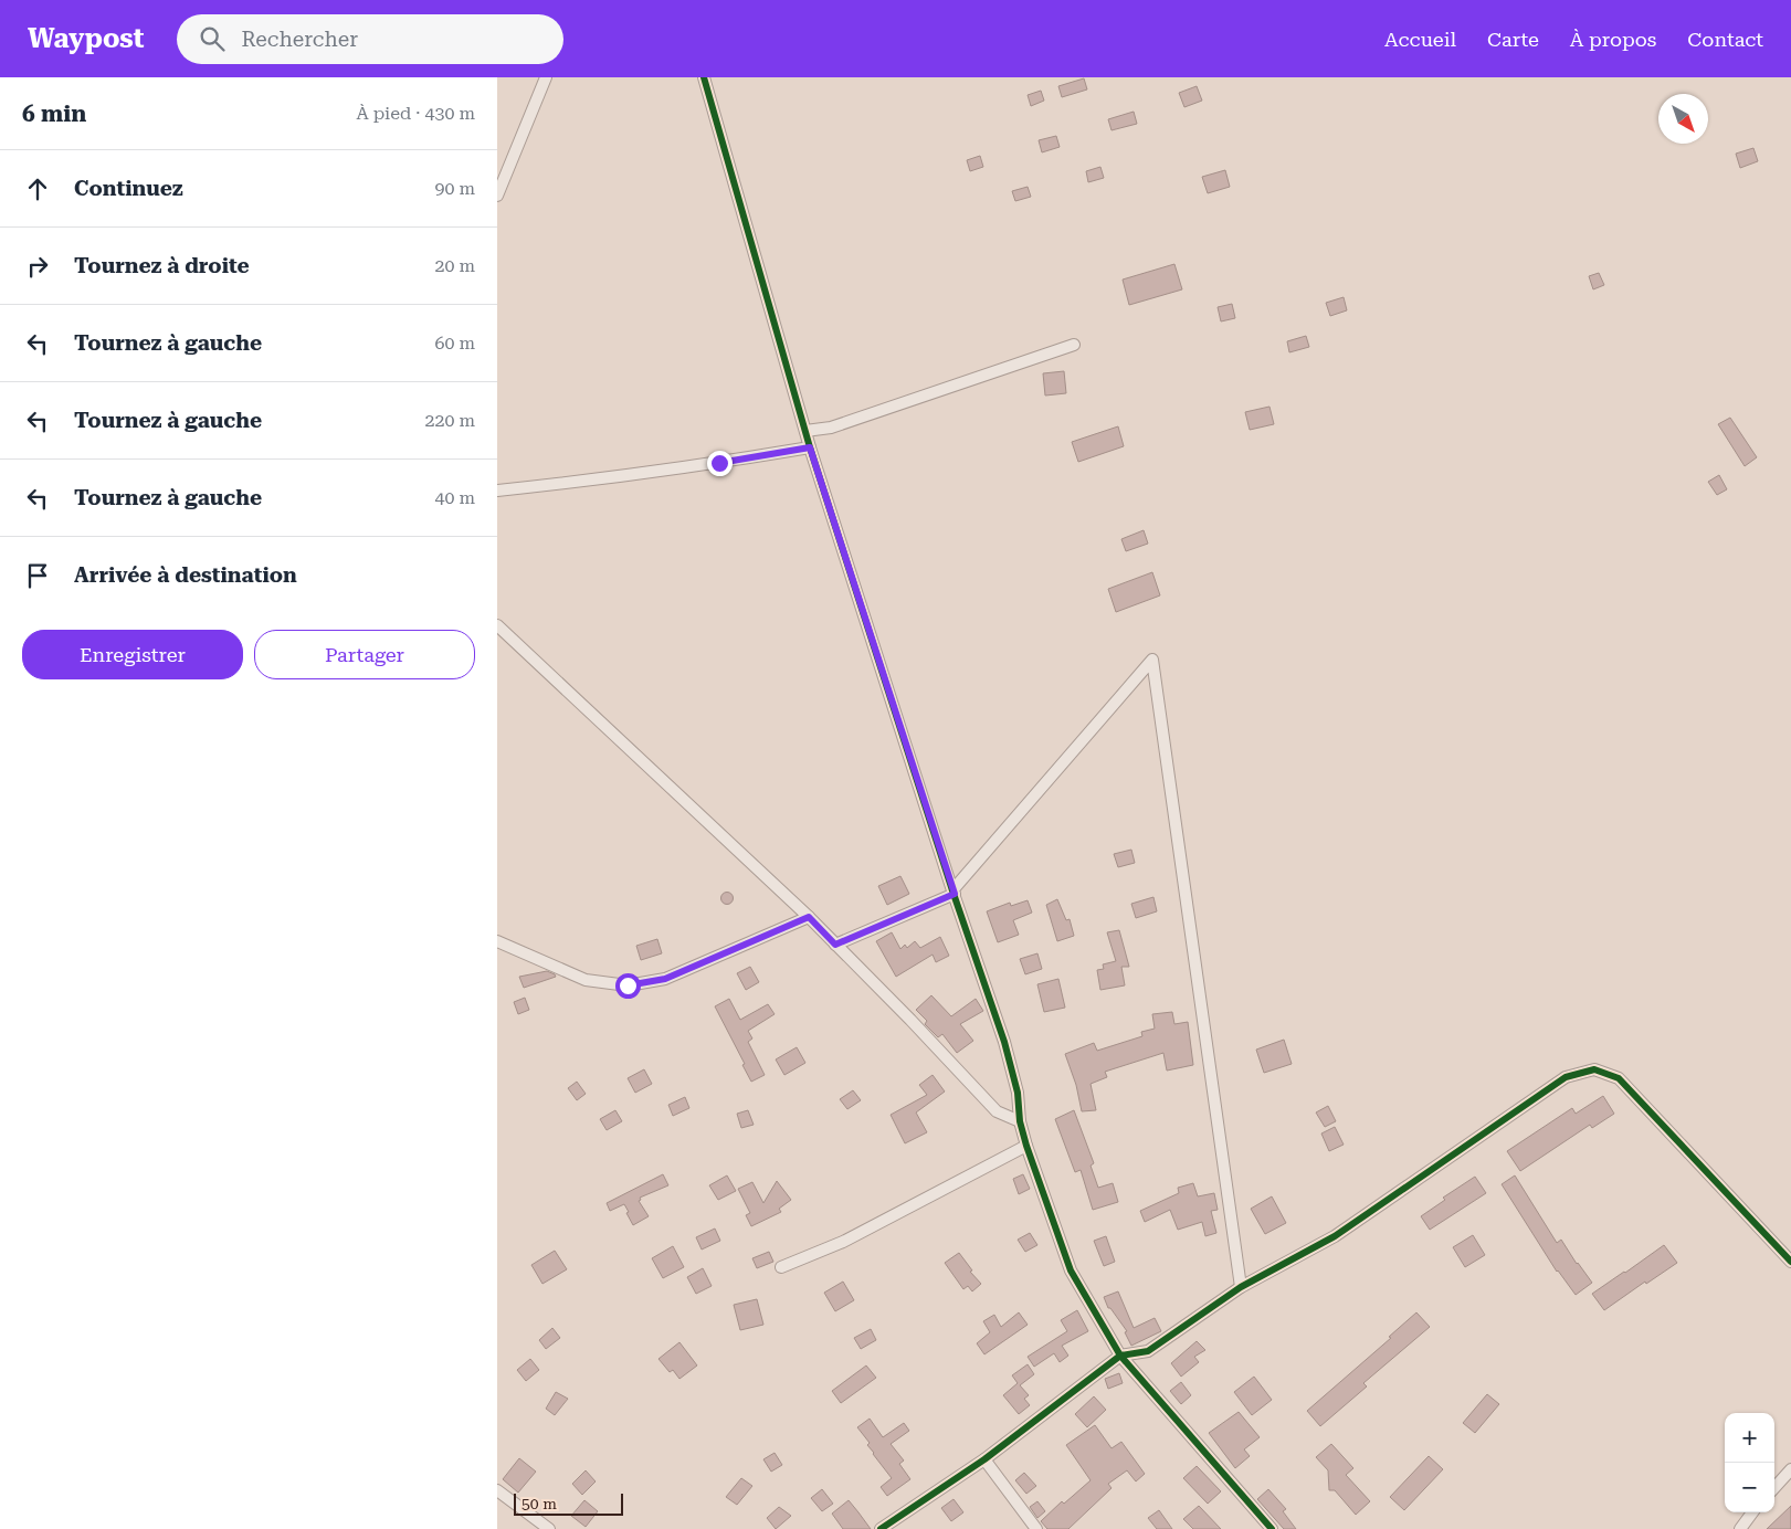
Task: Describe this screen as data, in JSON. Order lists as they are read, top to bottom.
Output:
{
  "scale_bar": "50 m",
  "north": "bottom right",
  "page": {
    "header": "Waypost",
    "search": "Rechercher",
    "nav": [
      "Accueil",
      "Carte",
      "À propos",
      "Contact"
    ],
    "heading": ["6 min", "À pied · 430 m"],
    "list": [
      ["Continuez", "90 m"],
      ["Tournez à droite", "20 m"],
      ["Tournez à gauche", "60 m"],
      ["Tournez à gauche", "220 m"],
      ["Tournez à gauche", "40 m"],
      "Arrivée à destination"
    ],
    "buttons": ["Enregistrer", "Partager"],
    "map_buttons": ["+", "−"],
    "scale": "50 m"
  }
}
